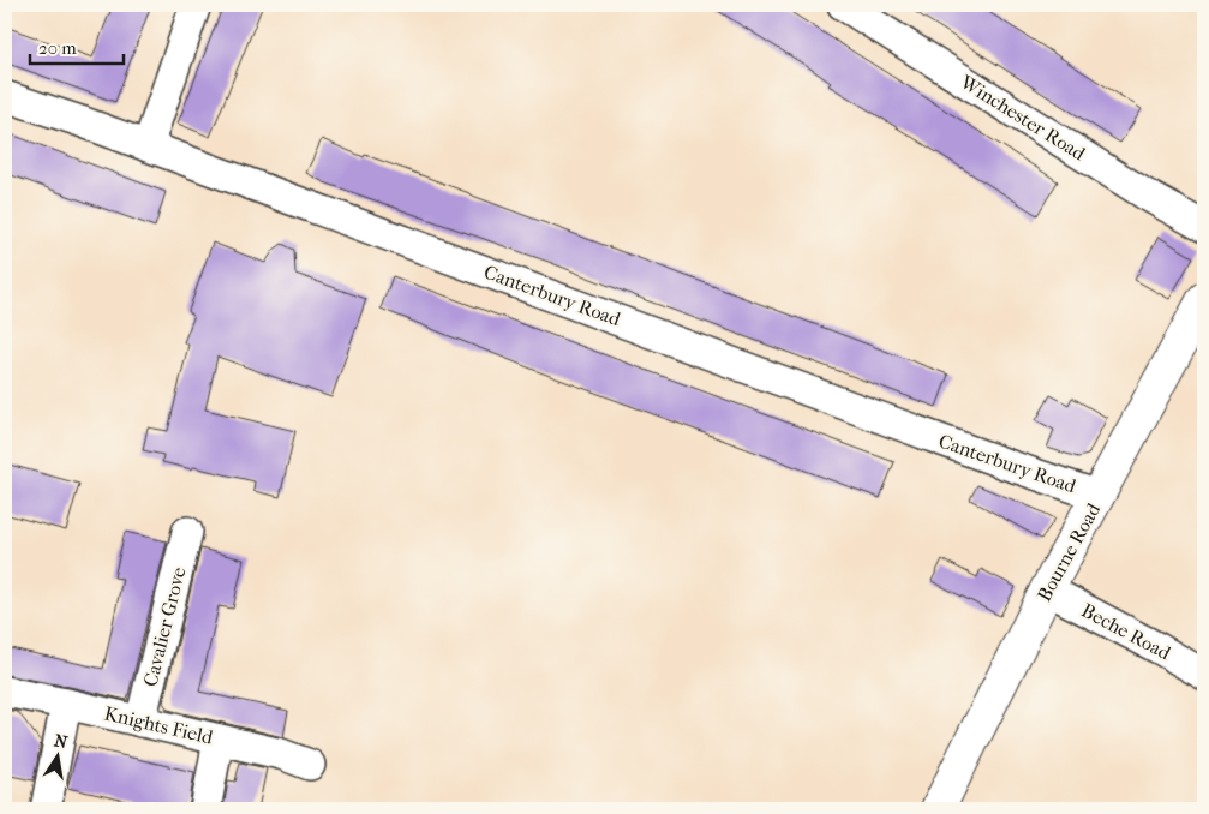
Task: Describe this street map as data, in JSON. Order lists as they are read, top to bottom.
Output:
{
  "streets": {
    "street": [
      "Winchester Road",
      "Canterbury Road",
      "Bourne Road",
      "Cavalier Grove",
      "Beche Road",
      "Knights Field"
    ]
  },
  "crossings": [
    ["Canterbury Road", "Bourne Road"],
    ["Bourne Road", "Beche Road"],
    ["Cavalier Grove", "Knights Field"]
  ],
  "scale_bar": "20 m",
  "north": "top"
}
